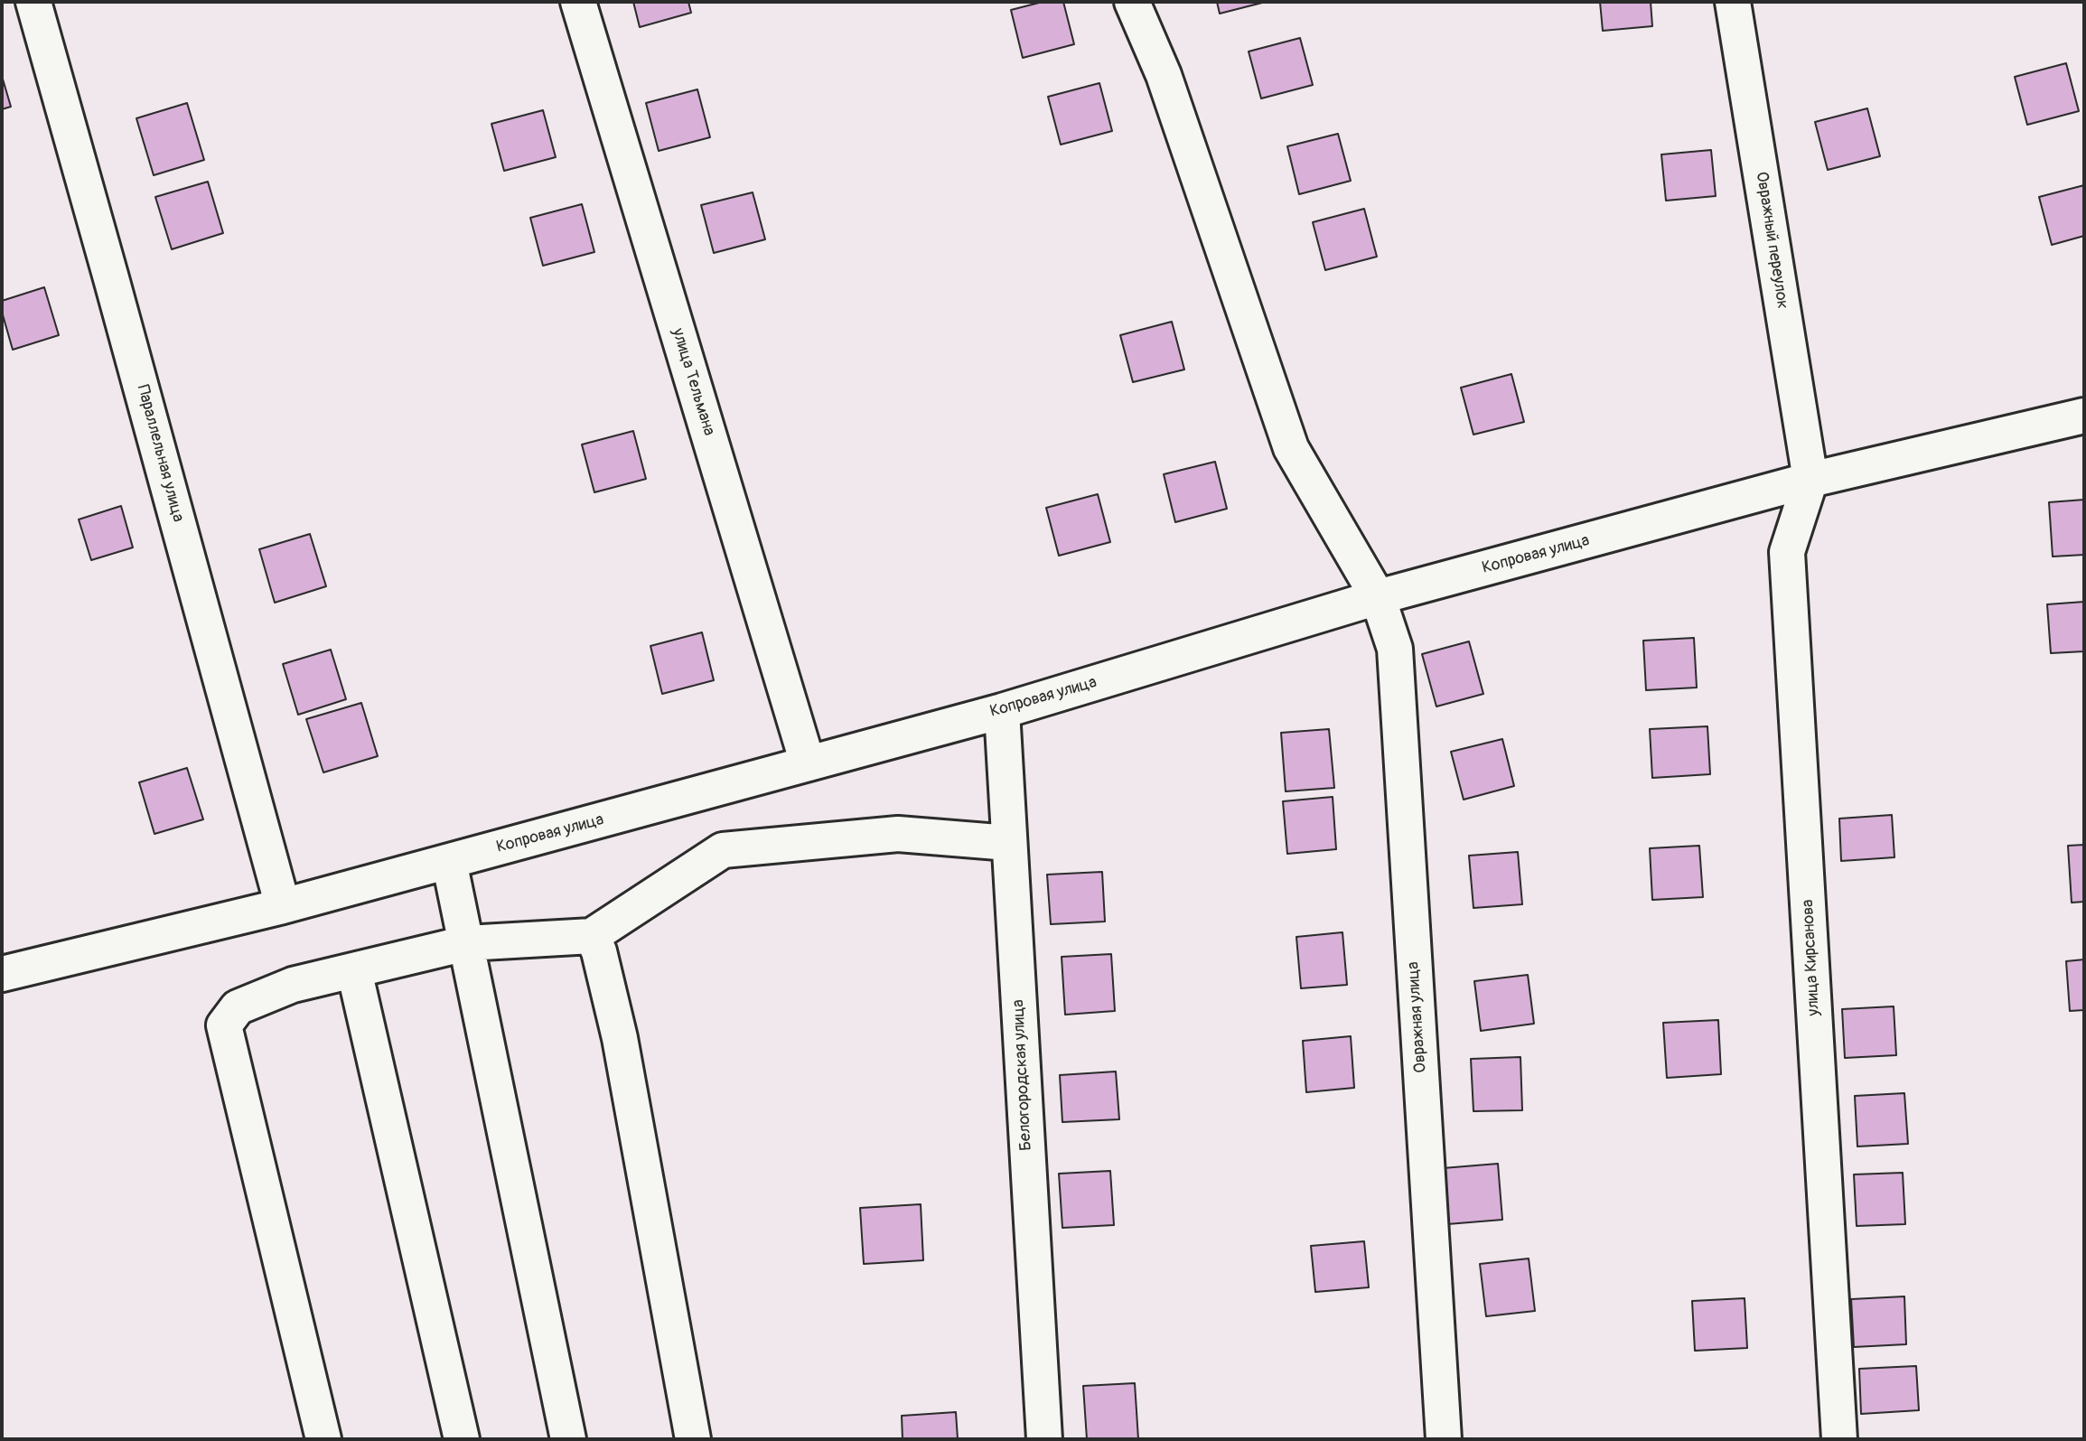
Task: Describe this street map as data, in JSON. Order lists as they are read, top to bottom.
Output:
{
  "streets": {
    "street": [
      "Овражный переулок",
      "улица Тельмана",
      "Параллельная улица",
      "Копровая улица",
      "улица Кирсанова",
      "Овражная улица",
      "Белогородская улица"
    ]
  },
  "crossings": [
    ["Овражный переулок", "Копровая улица"],
    ["Овражный переулок", "улица Кирсанова"],
    ["улица Тельмана", "Копровая улица"],
    ["Параллельная улица", "Копровая улица"],
    ["Копровая улица", "улица Кирсанова"],
    ["Копровая улица", "Овражная улица"],
    ["Копровая улица", "Белогородская улица"]
  ]
}
